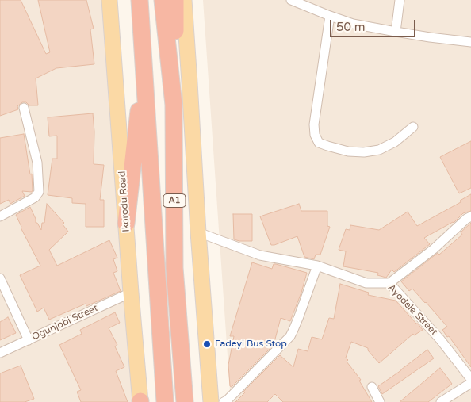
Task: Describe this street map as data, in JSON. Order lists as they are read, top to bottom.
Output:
{
  "streets": {
    "highway": ["A1"],
    "main road": ["Ikorodu Road"],
    "street": ["Ayodele Street", "Ogunjobi Street"]
  },
  "crossings": [
    ["Ikorodu Road", "Ogunjobi Street"]
  ],
  "places": ["Fadeyi Bus Stop"],
  "scale_bar": "50 m"
}
